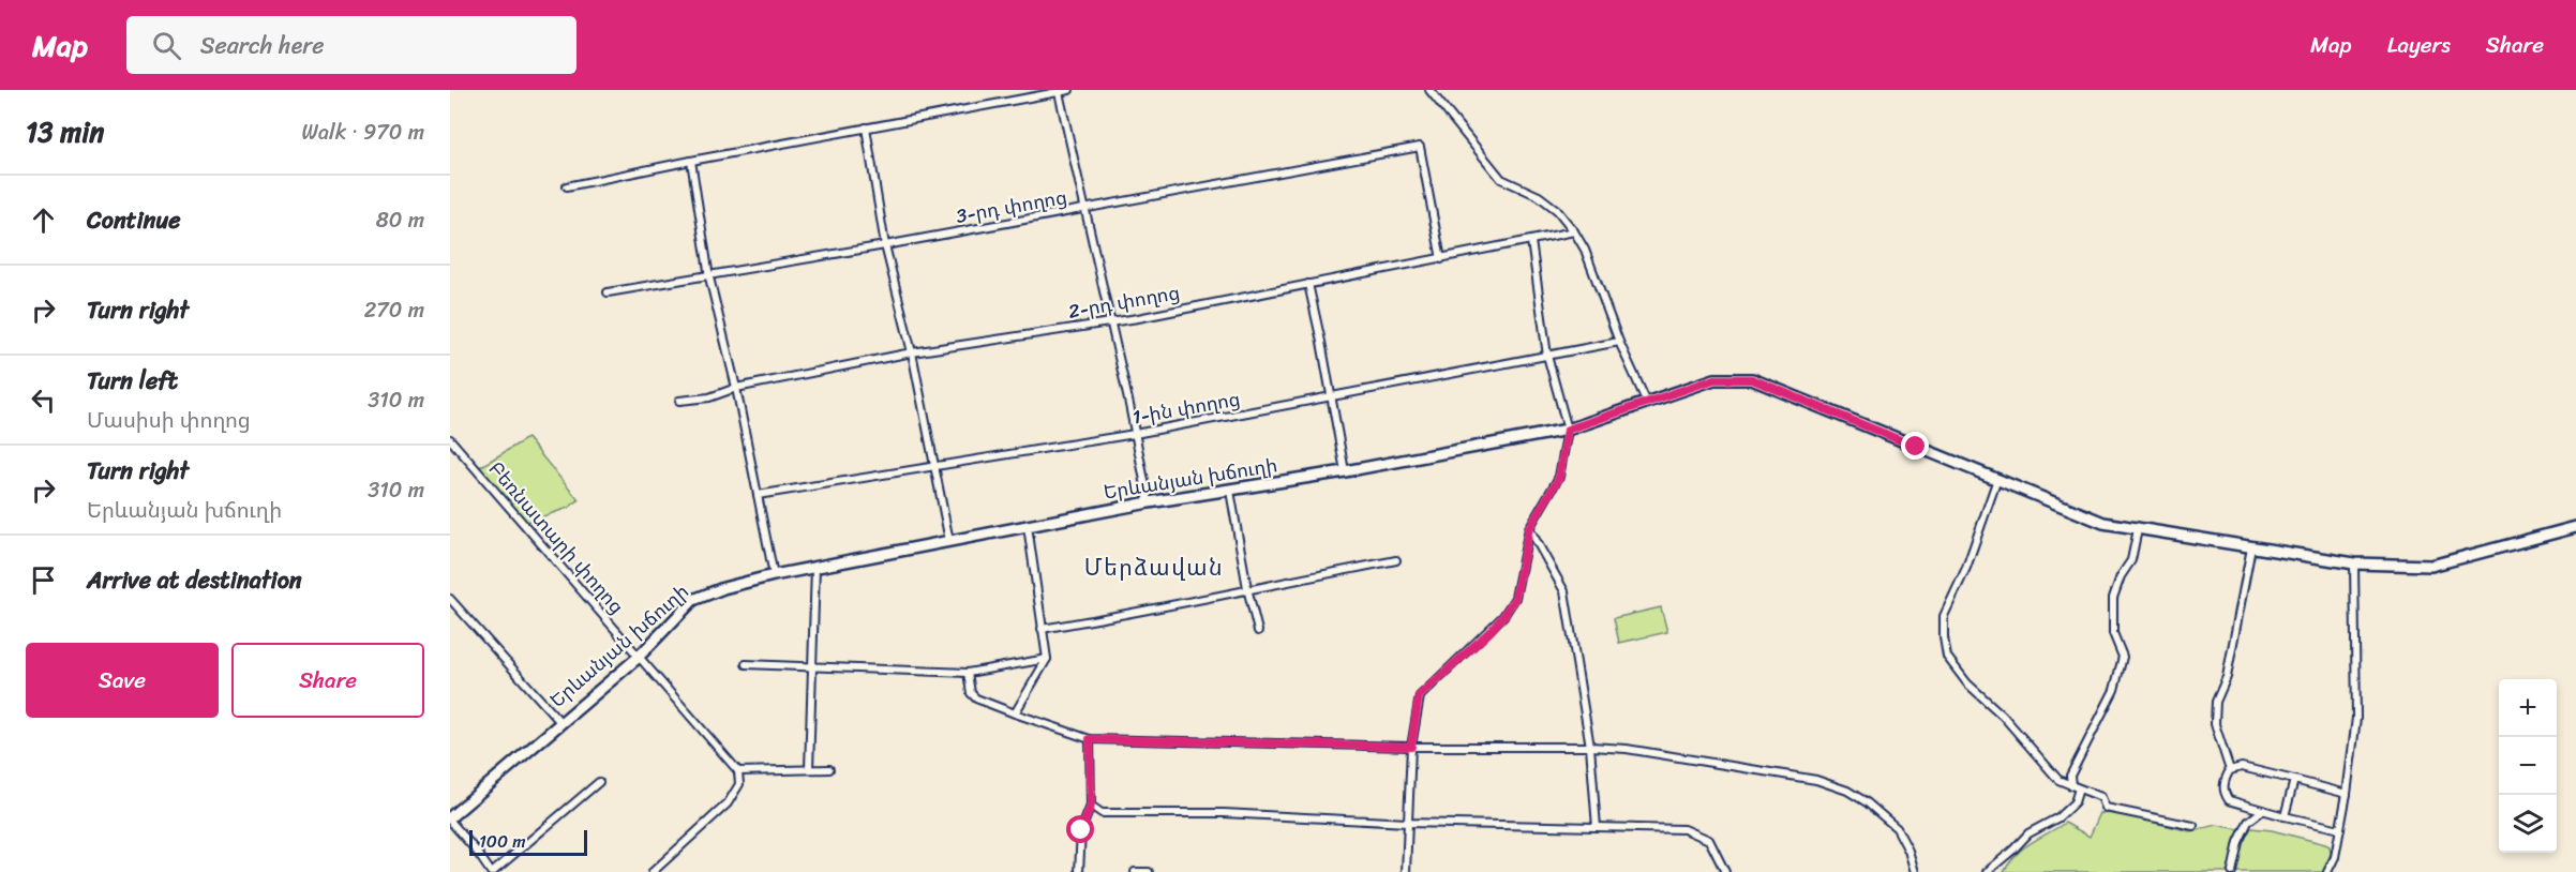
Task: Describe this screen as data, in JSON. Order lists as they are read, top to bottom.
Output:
{
  "streets": {
    "main road": ["Երևանյան խճուղի"],
    "street": [
      "3-րդ փողոց",
      "2-րդ փողոց",
      "1-ին փողոց",
      "Բեռնատարի փողոց"
    ]
  },
  "crossings": [
    ["3-րդ փողոց", "2-րդ փողոց"],
    ["Երևանյան խճուղի", "Բեռնատարի փողոց"]
  ],
  "districts": ["Մերձավան"],
  "scale_bar": "100 m",
  "page": {
    "header": "Map",
    "search": "Search here",
    "nav": ["Map", "Layers", "Share"],
    "heading": ["13 min", "Walk · 970 m"],
    "list": [
      ["Continue", "80 m"],
      ["Turn right", "270 m"],
      ["Turn left", "Մասիսի փողոց", "310 m"],
      ["Turn right", "Երևանյան խճուղի", "310 m"],
      "Arrive at destination"
    ],
    "buttons": ["Save", "Share"],
    "map_buttons": ["+", "−"],
    "scale": "100 m"
  }
}
